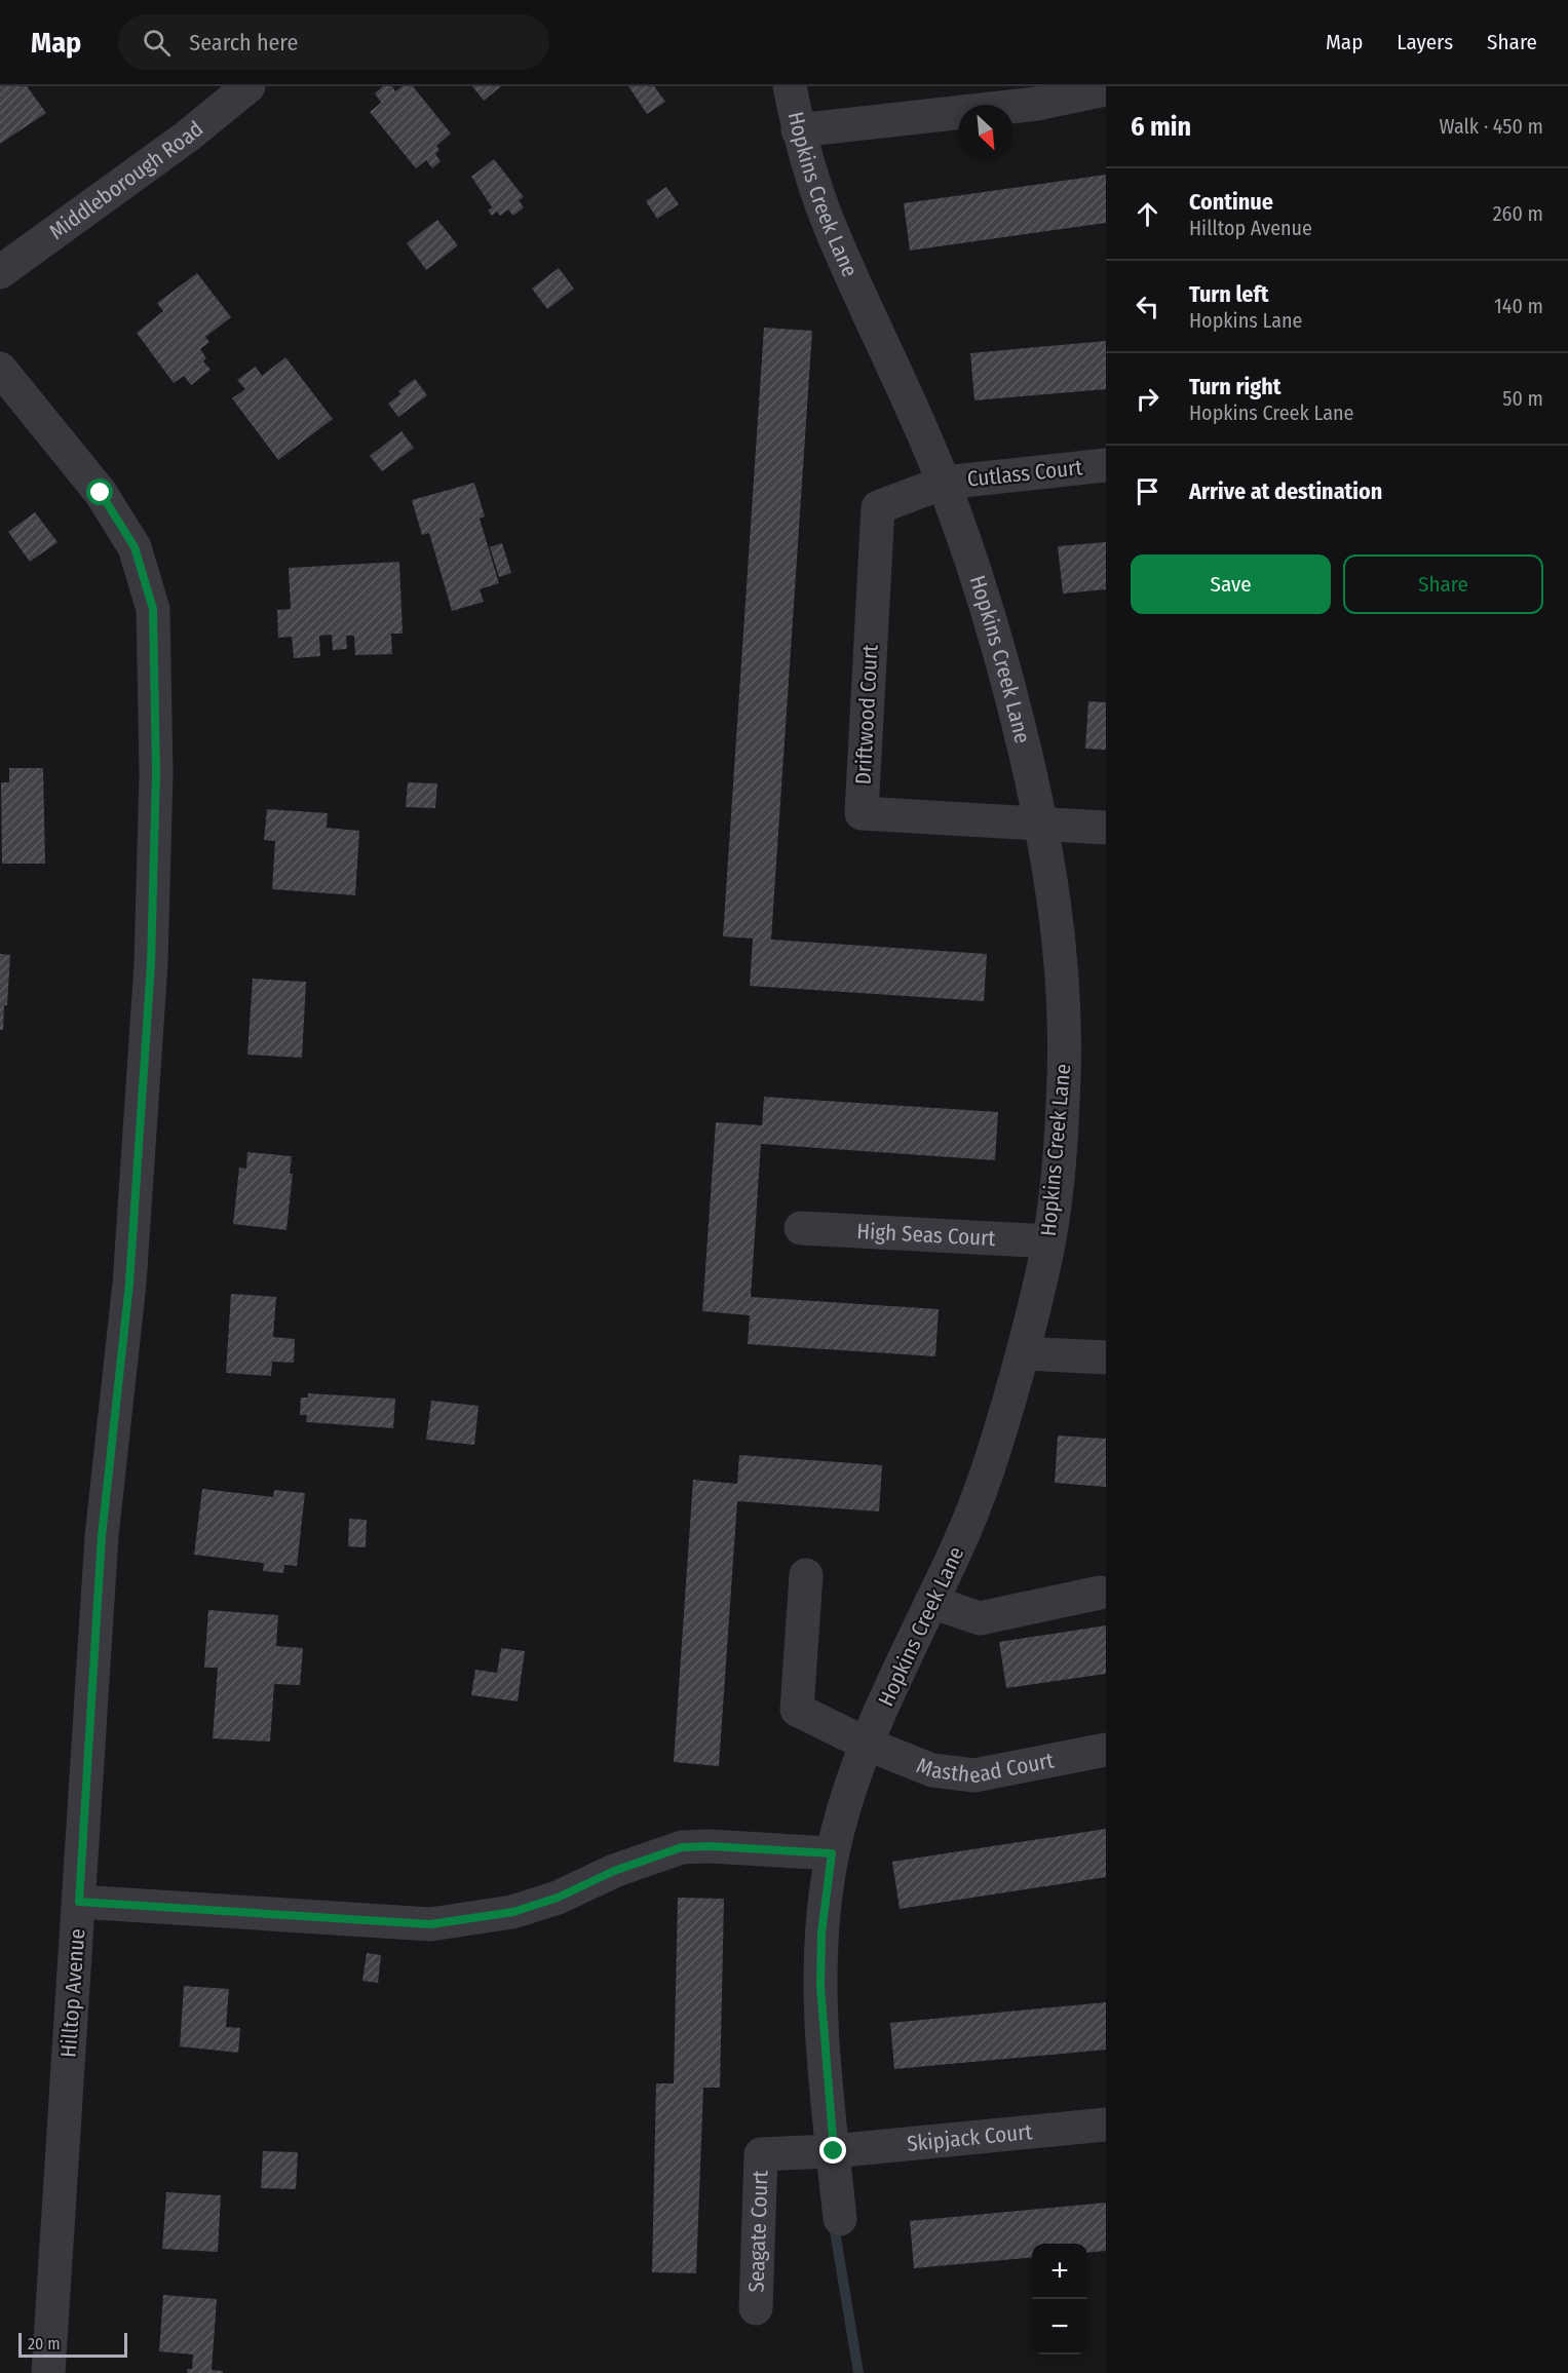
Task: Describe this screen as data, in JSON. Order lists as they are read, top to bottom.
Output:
{
  "streets": {
    "street": [
      "Middleborough Road",
      "Hopkins Creek Lane",
      "Cutlass Court",
      "Driftwood Court",
      "High Seas Court",
      "Masthead Court",
      "Hilltop Avenue",
      "Skipjack Court",
      "Seagate Court"
    ]
  },
  "crossings": [
    ["Hopkins Creek Lane", "Cutlass Court"],
    ["Hopkins Creek Lane", "Driftwood Court"],
    ["Hopkins Creek Lane", "High Seas Court"],
    ["Hopkins Creek Lane", "Masthead Court"],
    ["Hopkins Creek Lane", "Skipjack Court"],
    ["Hopkins Creek Lane", "Seagate Court"],
    ["Cutlass Court", "Driftwood Court"],
    ["Skipjack Court", "Seagate Court"]
  ],
  "scale_bar": "20 m",
  "north": "bottom right",
  "page": {
    "header": "Map",
    "search": "Search here",
    "nav": ["Map", "Layers", "Share"],
    "heading": ["6 min", "Walk · 450 m"],
    "list": [
      ["Continue", "Hilltop Avenue", "260 m"],
      ["Turn left", "Hopkins Lane", "140 m"],
      ["Turn right", "Hopkins Creek Lane", "50 m"],
      "Arrive at destination"
    ],
    "buttons": ["Save", "Share"],
    "map_buttons": ["+", "−"],
    "scale": "20 m"
  }
}
